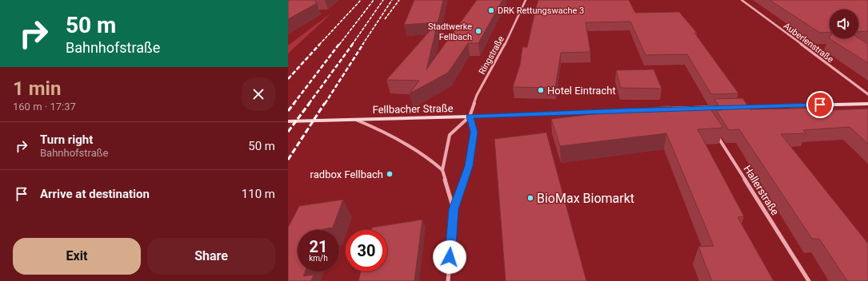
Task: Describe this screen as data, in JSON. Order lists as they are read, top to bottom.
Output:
{
  "streets": {
    "street": [
      "Auberlenstraße",
      "Ringstraße",
      "Fellbacher Straße",
      "Hallerstraße"
    ]
  },
  "crossings": [
    ["Ringstraße", "Fellbacher Straße"]
  ],
  "places": [
    "DRK Rettungswache 3",
    "Stadtwerke Fellbach",
    "Hotel Eintracht",
    "radbox Fellbach",
    "BioMax Biomarkt"
  ],
  "page": {
    "turn": ["50 m", "Bahnhofstraße"],
    "heading": ["1 min", "160 m · 17:37"],
    "list": [
      {
        "name": "Turn right",
        "note": "Bahnhofstraße",
        "value": "50 m"
      },
      {
        "name": "Arrive at destination",
        "value": "110 m"
      }
    ],
    "speed": "21 km/h",
    "limit": "30",
    "buttons": ["Exit", "Share"]
  }
}
